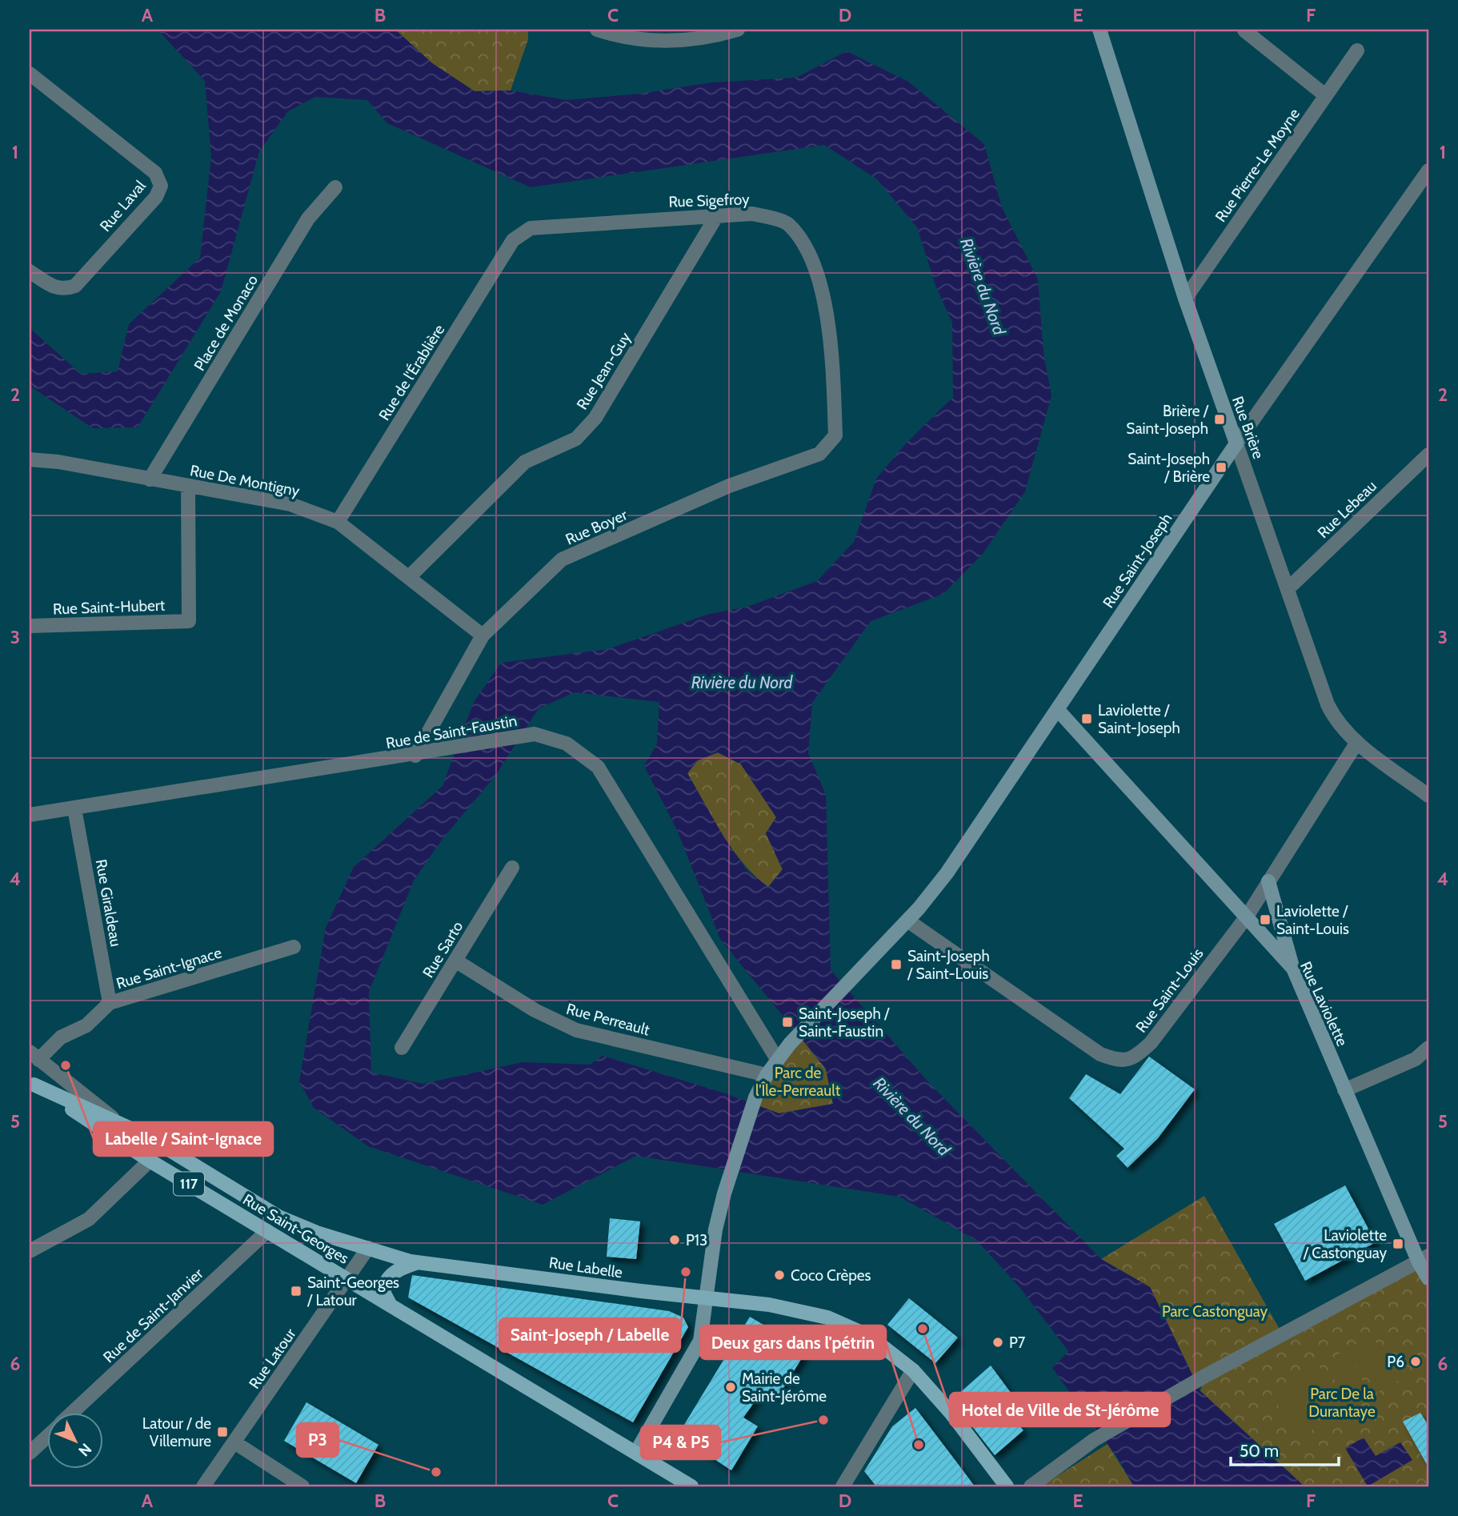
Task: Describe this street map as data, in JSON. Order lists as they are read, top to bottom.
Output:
{
  "streets": {
    "main road": ["117", "Rue Saint-Georges", "Rue Labelle"],
    "street": [
      "Rue Pierre-Le Moyne",
      "Rue Sigefroy",
      "Rue Laval",
      "Place de Monaco",
      "Rue Jean-Guy",
      "Rue de l'Érablière",
      "Rue Brière",
      "Rue De Montigny",
      "Rue Lebeau",
      "Rue Boyer",
      "Rue Saint-Joseph",
      "Rue Saint-Hubert",
      "Rue de Saint-Faustin",
      "Rue Giraldeau",
      "Rue Sarto",
      "Rue Saint-Ignace",
      "Rue Saint-Louis",
      "Rue Laviolette",
      "Rue Perreault",
      "Rue de Saint-Janvier",
      "Rue Latour"
    ]
  },
  "crossings": [
    ["Rue Pierre-Le Moyne", "Rue Brière"],
    ["Rue Sigefroy", "Rue Jean-Guy"],
    ["Rue Sigefroy", "Rue de l'Érablière"],
    ["Rue Sigefroy", "Rue Boyer"],
    ["Place de Monaco", "Rue De Montigny"],
    ["Rue Jean-Guy", "Rue De Montigny"],
    ["Rue de l'Érablière", "Rue De Montigny"],
    ["Rue Brière", "Rue Lebeau"],
    ["Rue Brière", "Rue Saint-Joseph"],
    ["Rue Brière", "Rue Saint-Louis"],
    ["Rue De Montigny", "Rue Boyer"],
    ["Rue De Montigny", "Rue Saint-Hubert"],
    ["Rue Boyer", "Rue de Saint-Faustin"],
    ["Rue Saint-Joseph", "Rue de Saint-Faustin"],
    ["Rue Saint-Joseph", "Rue Saint-Louis"],
    ["Rue Saint-Joseph", "Rue Laviolette"],
    ["Rue de Saint-Faustin", "Rue Giraldeau"],
    ["Rue Giraldeau", "Rue Saint-Ignace"],
    ["Rue Sarto", "Rue Perreault"],
    ["Rue Saint-Ignace", "Rue Labelle"],
    ["Rue Saint-Louis", "Rue Laviolette"],
    ["Rue Saint-Georges", "Rue Labelle"],
    ["Rue Saint-Georges", "Rue de Saint-Janvier"],
    ["Rue Saint-Georges", "Rue Latour"],
    ["Rue Labelle", "Rue Latour"]
  ],
  "water": ["Rivière du Nord"],
  "parks": ["Parc de l'Île-Perreault", "Parc Castonguay", "Parc De la Durantaye"],
  "places": {
    "transit": [
      "Brière / Saint-Joseph",
      "Saint-Joseph / Brière",
      "Laviolette / Saint-Joseph",
      "Laviolette / Saint-Louis",
      "Saint-Joseph / Saint-Louis",
      "Saint-Joseph / Saint-Faustin",
      "Laviolette / Castonguay",
      "Saint-Georges / Latour",
      "Latour / de Villemure"
    ],
    "other": [
      "Labelle / Saint-Ignace",
      "P13",
      "Saint-Joseph / Labelle",
      "Coco Crèpes",
      "Hotel de Ville de St-Jérôme",
      "P7",
      "P6",
      "Mairie de Saint-Jérôme",
      "P4 & P5",
      "Deux gars dans l'pétrin",
      "P3"
    ]
  },
  "scale_bar": "50 m",
  "north": "bottom right",
  "grid": {
    "columns": [
      "A",
      "B",
      "C",
      "D",
      "E",
      "F"
    ],
    "rows": [
      "1",
      "2",
      "3",
      "4",
      "5",
      "6"
    ]
  }
}
